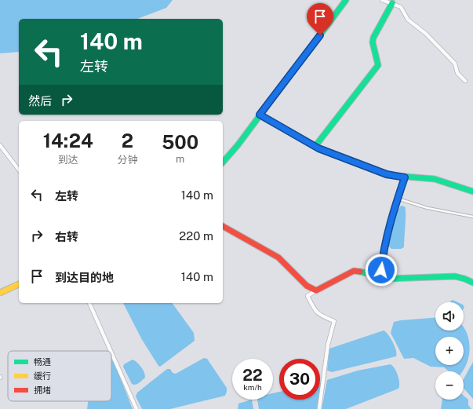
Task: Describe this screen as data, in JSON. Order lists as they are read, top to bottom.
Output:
{
  "legend": ["畅通", "缓行", "拥堵"],
  "page": {
    "turn": ["140 m", "左转"],
    "then": "然后",
    "eta": [
      "14:24",
      "到达",
      "2",
      "分钟",
      "500",
      "m"
    ],
    "list": [
      {
        "name": "左转",
        "value": "140 m"
      },
      {
        "name": "右转",
        "value": "220 m"
      },
      {
        "name": "到达目的地",
        "value": "140 m"
      }
    ],
    "map_buttons": ["+", "−"],
    "speed": "22 km/h",
    "limit": "30"
  }
}
